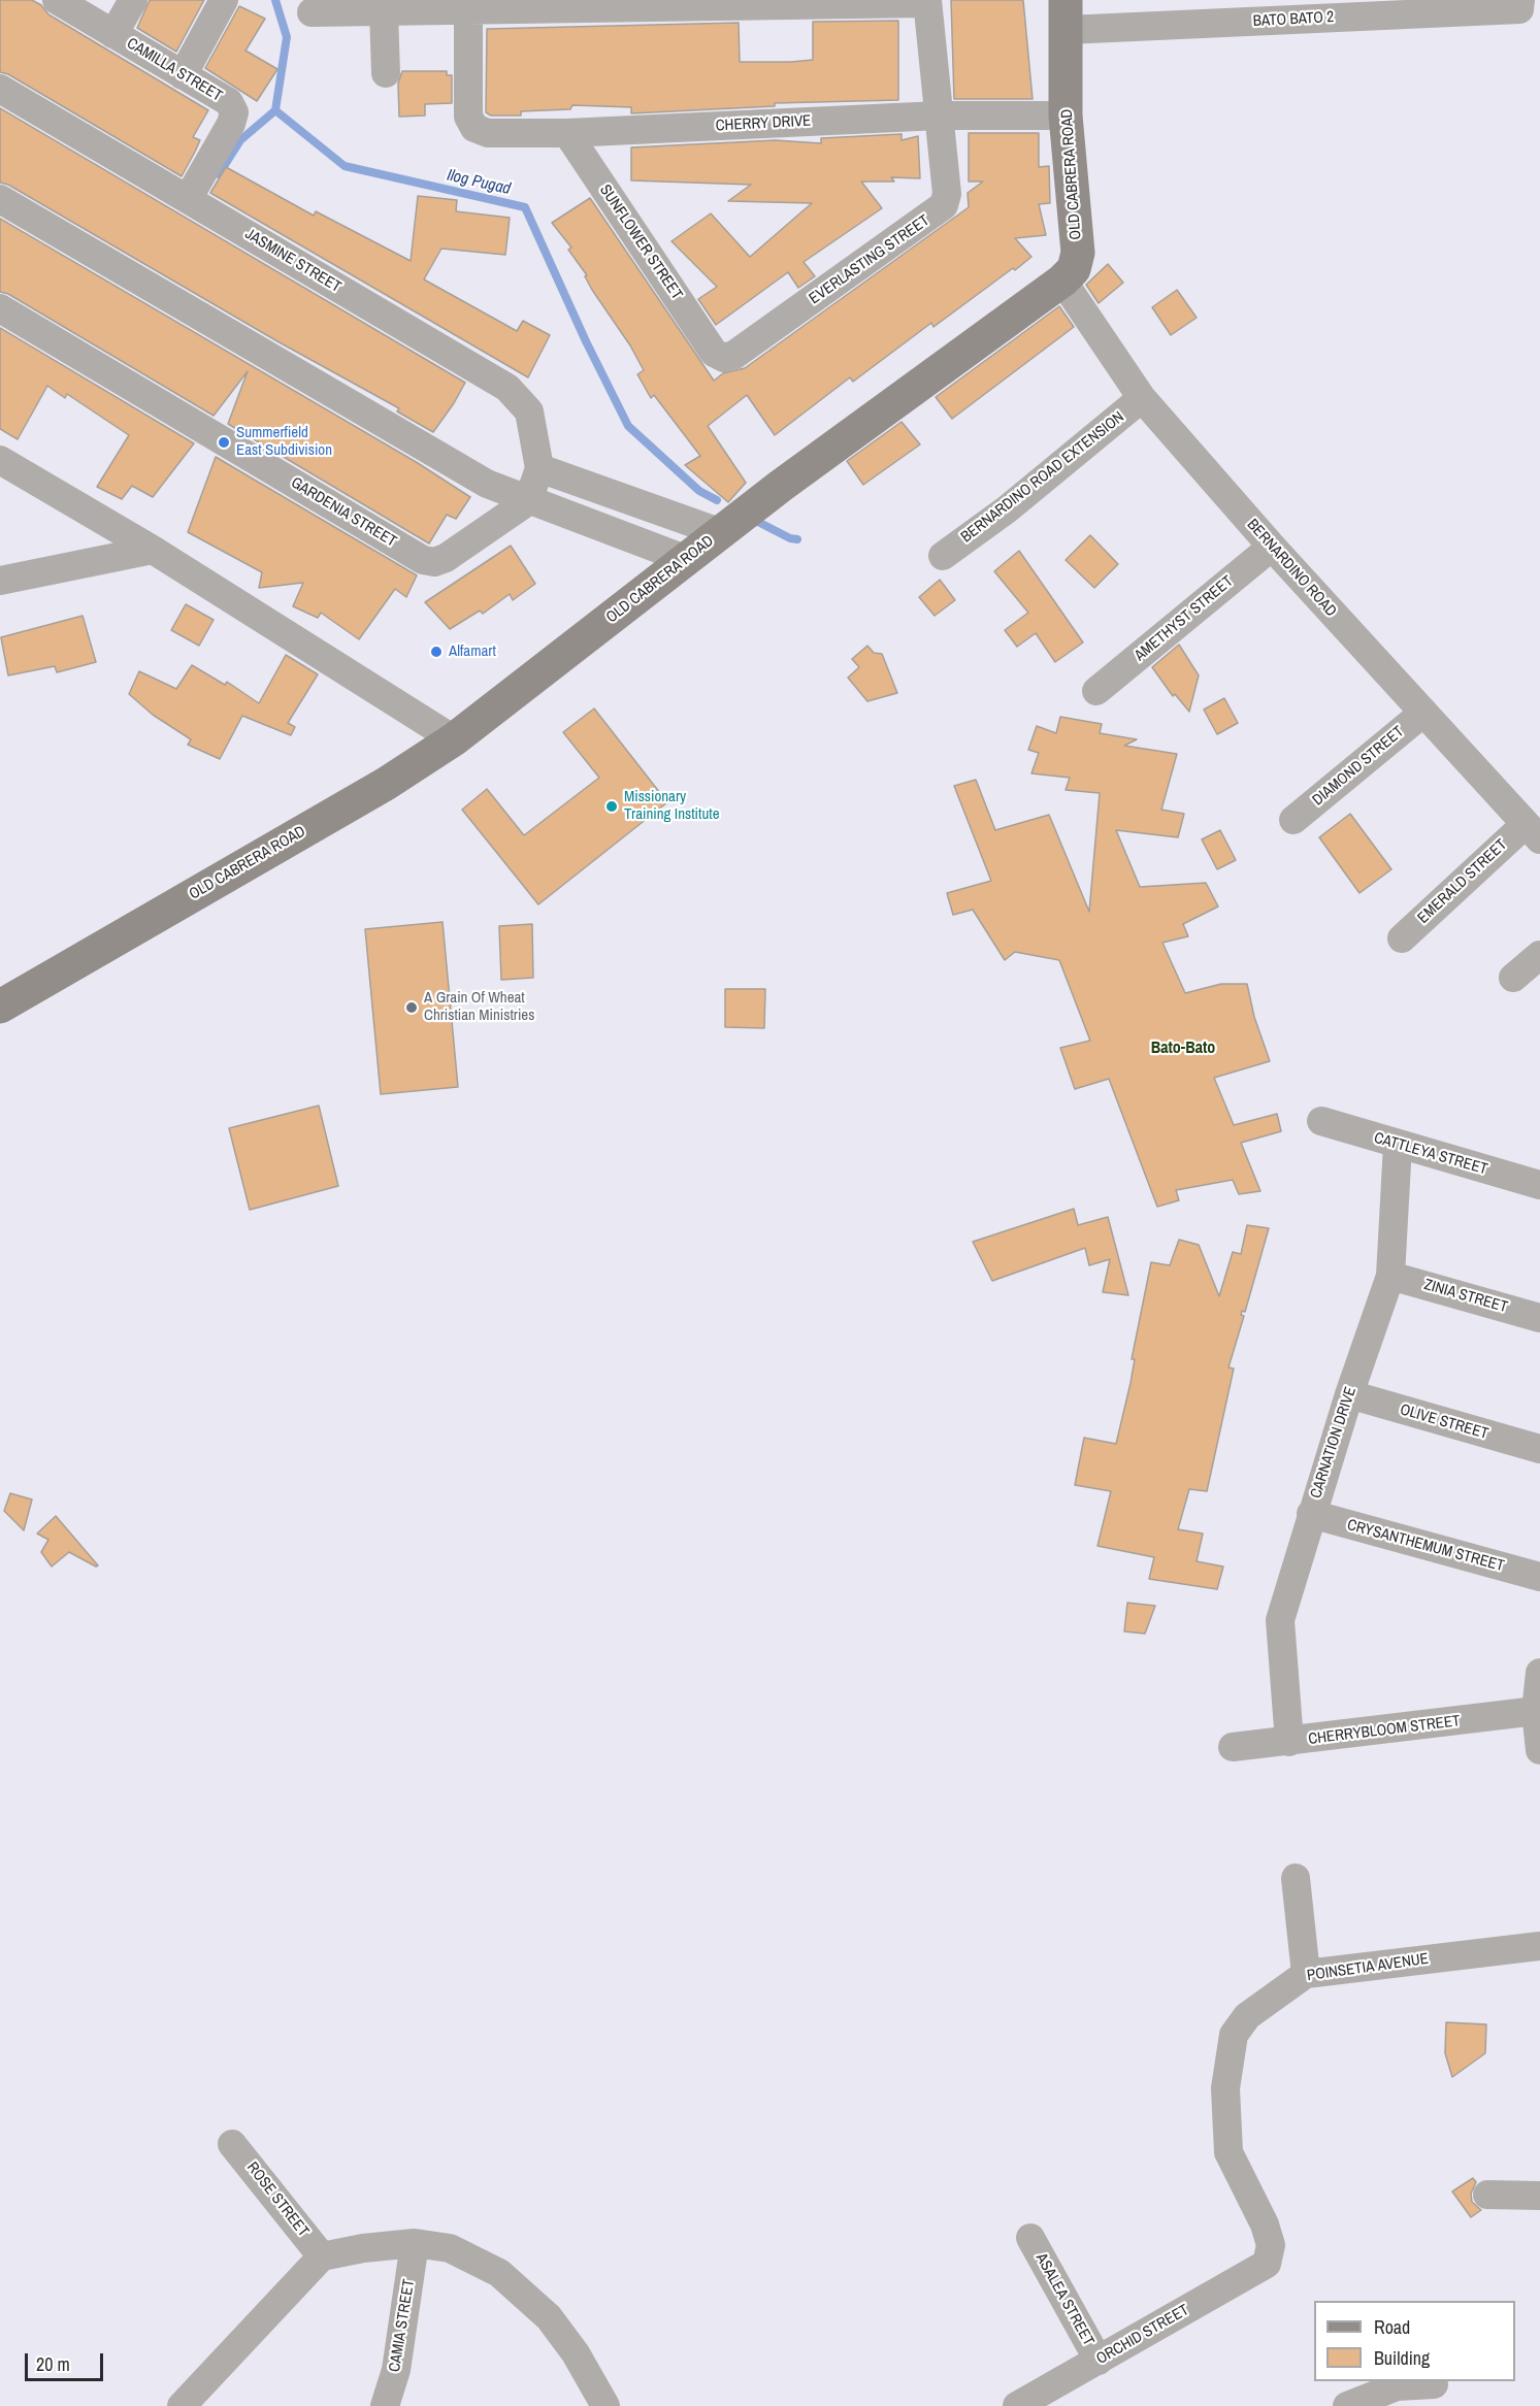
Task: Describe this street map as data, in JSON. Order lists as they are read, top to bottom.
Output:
{
  "streets": {
    "street": [
      "BATO BATO 2",
      "CAMILLA STREET",
      "CHERRY DRIVE",
      "OLD CABRERA ROAD",
      "SUNFLOWER STREET",
      "EVERLASTING STREET",
      "JASMINE STREET",
      "BERNARDINO ROAD EXTENSION",
      "GARDENIA STREET",
      "BERNARDINO ROAD",
      "AMETHYST STREET",
      "DIAMOND STREET",
      "EMERALD STREET",
      "CATTLEYA STREET",
      "ZINIA STREET",
      "OLIVE STREET",
      "CARNATION DRIVE",
      "CRYSANTHEMUM STREET",
      "CHERRYBLOOM STREET",
      "POINSETIA AVENUE",
      "ROSE STREET",
      "ASALEA STREET",
      "CAMIA STREET",
      "ORCHID STREET"
    ]
  },
  "crossings": [
    ["BATO BATO 2", "OLD CABRERA ROAD"],
    ["CAMILLA STREET", "JASMINE STREET"],
    ["CHERRY DRIVE", "OLD CABRERA ROAD"],
    ["CHERRY DRIVE", "SUNFLOWER STREET"],
    ["CHERRY DRIVE", "EVERLASTING STREET"],
    ["OLD CABRERA ROAD", "BERNARDINO ROAD"],
    ["SUNFLOWER STREET", "EVERLASTING STREET"],
    ["BERNARDINO ROAD EXTENSION", "BERNARDINO ROAD"],
    ["BERNARDINO ROAD", "AMETHYST STREET"],
    ["BERNARDINO ROAD", "DIAMOND STREET"],
    ["BERNARDINO ROAD", "EMERALD STREET"],
    ["CATTLEYA STREET", "CARNATION DRIVE"],
    ["ZINIA STREET", "CARNATION DRIVE"],
    ["OLIVE STREET", "CARNATION DRIVE"],
    ["CARNATION DRIVE", "CRYSANTHEMUM STREET"],
    ["CARNATION DRIVE", "CHERRYBLOOM STREET"],
    ["POINSETIA AVENUE", "ORCHID STREET"],
    ["ASALEA STREET", "ORCHID STREET"]
  ],
  "districts": ["Bato-Bato"],
  "water": ["Ilog Pugad"],
  "places": [
    "Summerfield East Subdivision",
    "Alfamart",
    "Missionary Training Institute",
    "A Grain Of Wheat Christian Ministries"
  ],
  "legend": ["Road", "Building"],
  "scale_bar": "20 m"
}
